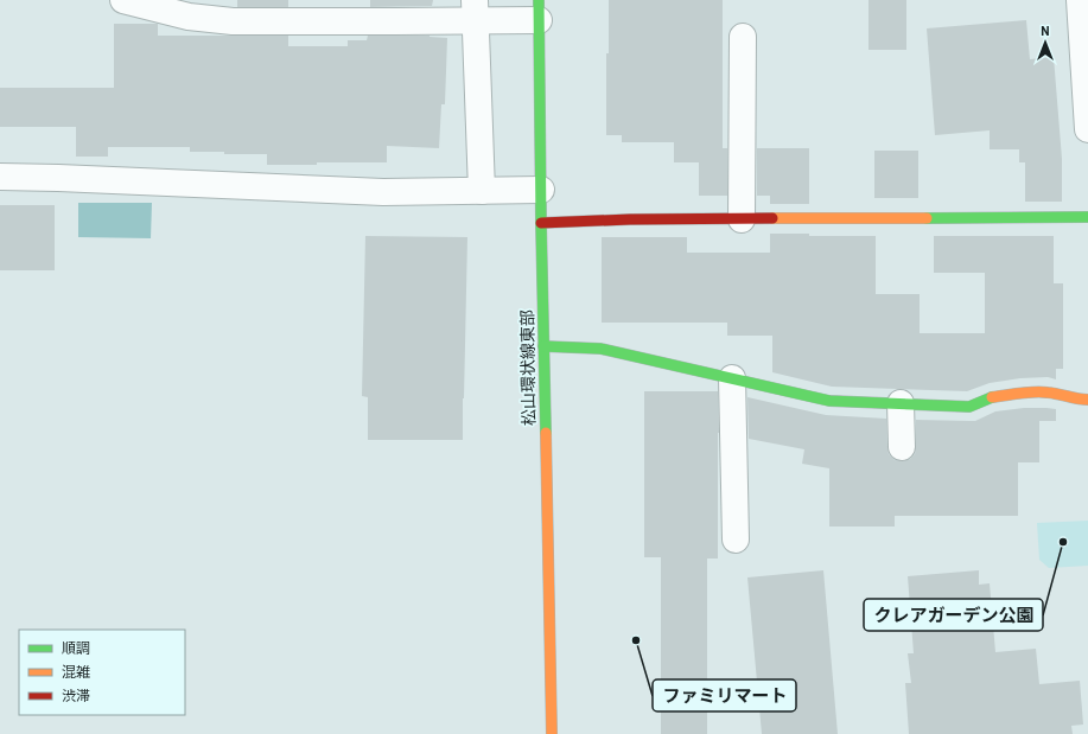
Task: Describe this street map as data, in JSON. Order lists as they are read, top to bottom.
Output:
{
  "streets": {
    "street": ["松山環状線東部"]
  },
  "places": ["クレアガーデン公園", "ファミリマート"],
  "legend": ["順調", "混雑", "渋滞"],
  "north": "top"
}
